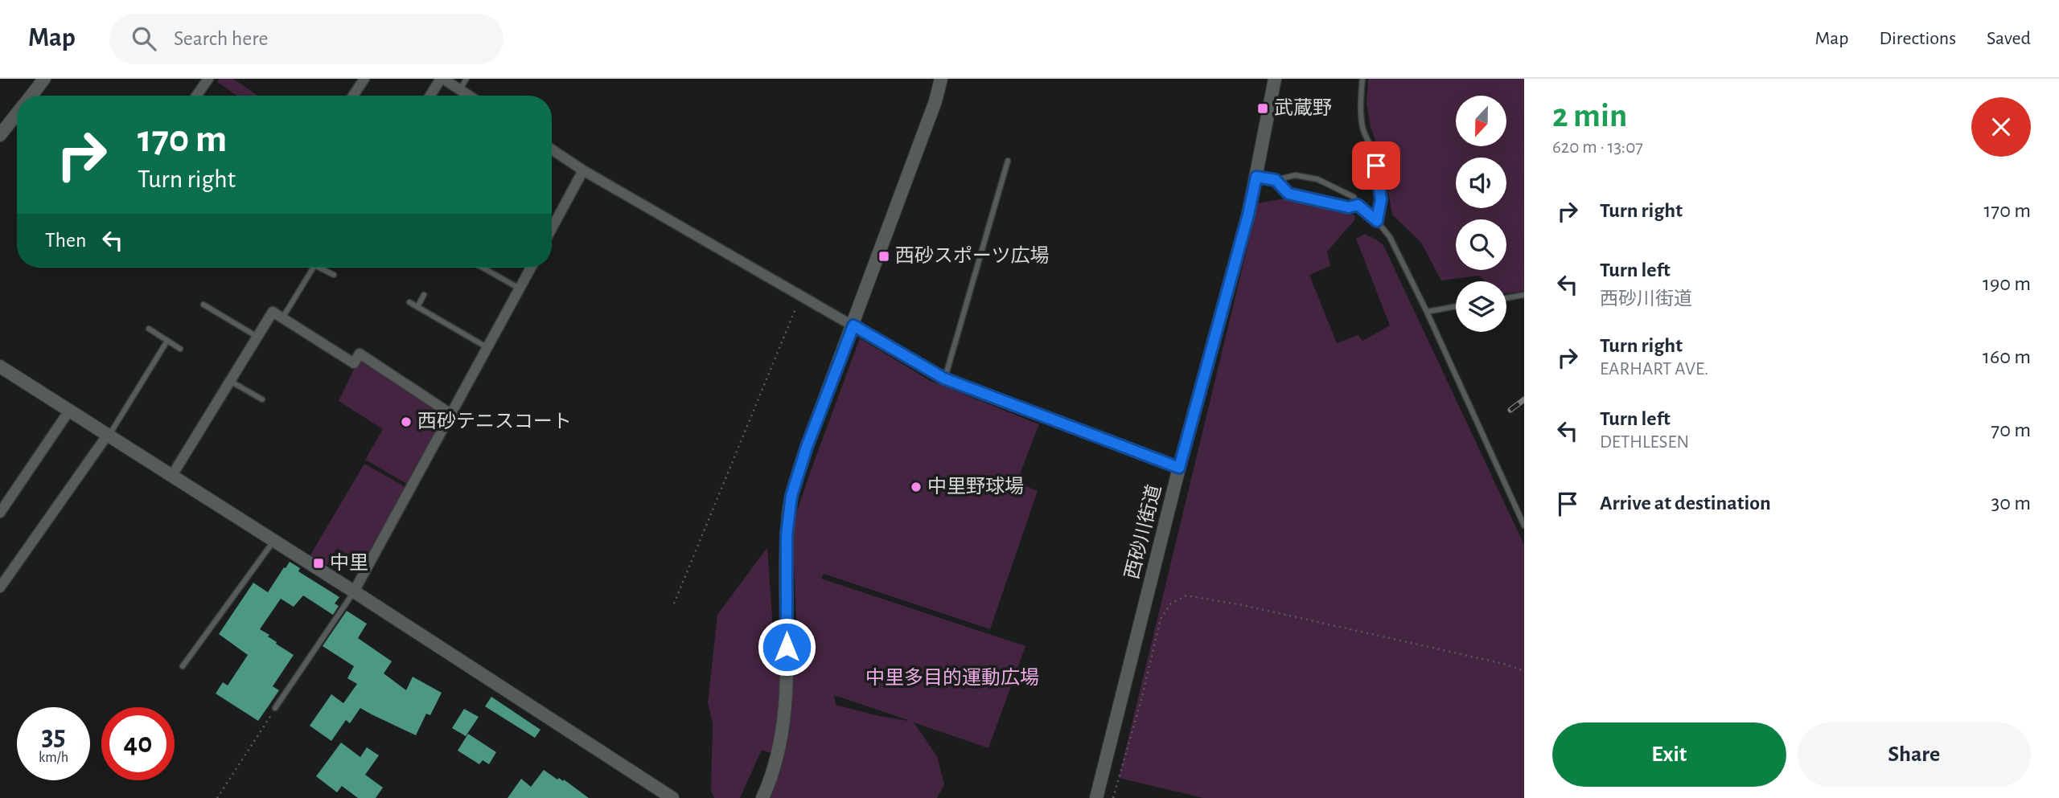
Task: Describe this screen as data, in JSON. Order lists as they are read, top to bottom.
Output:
{
  "streets": {
    "street": ["西砂川街道"]
  },
  "parks": ["中里多目的運動広場"],
  "places": {
    "transit": ["武蔵野", "西砂スポーツ広場", "中里"],
    "other": ["西砂テニスコート", "中里野球場"]
  },
  "north": "bottom",
  "page": {
    "header": "Map",
    "search": "Search here",
    "nav": ["Map", "Directions", "Saved"],
    "heading": ["2 min", "620 m · 13:07"],
    "turn": ["170 m", "Turn right"],
    "list": [
      {
        "name": "Turn right",
        "value": "170 m"
      },
      {
        "name": "Turn left",
        "note": "西砂川街道",
        "value": "190 m"
      },
      {
        "name": "Turn right",
        "note": "EARHART AVE.",
        "value": "160 m"
      },
      {
        "name": "Turn left",
        "note": "DETHLESEN",
        "value": "70 m"
      },
      {
        "name": "Arrive at destination",
        "value": "30 m"
      }
    ],
    "then": "Then",
    "speed": "35 km/h",
    "limit": "40",
    "buttons": ["Exit", "Share"]
  }
}
